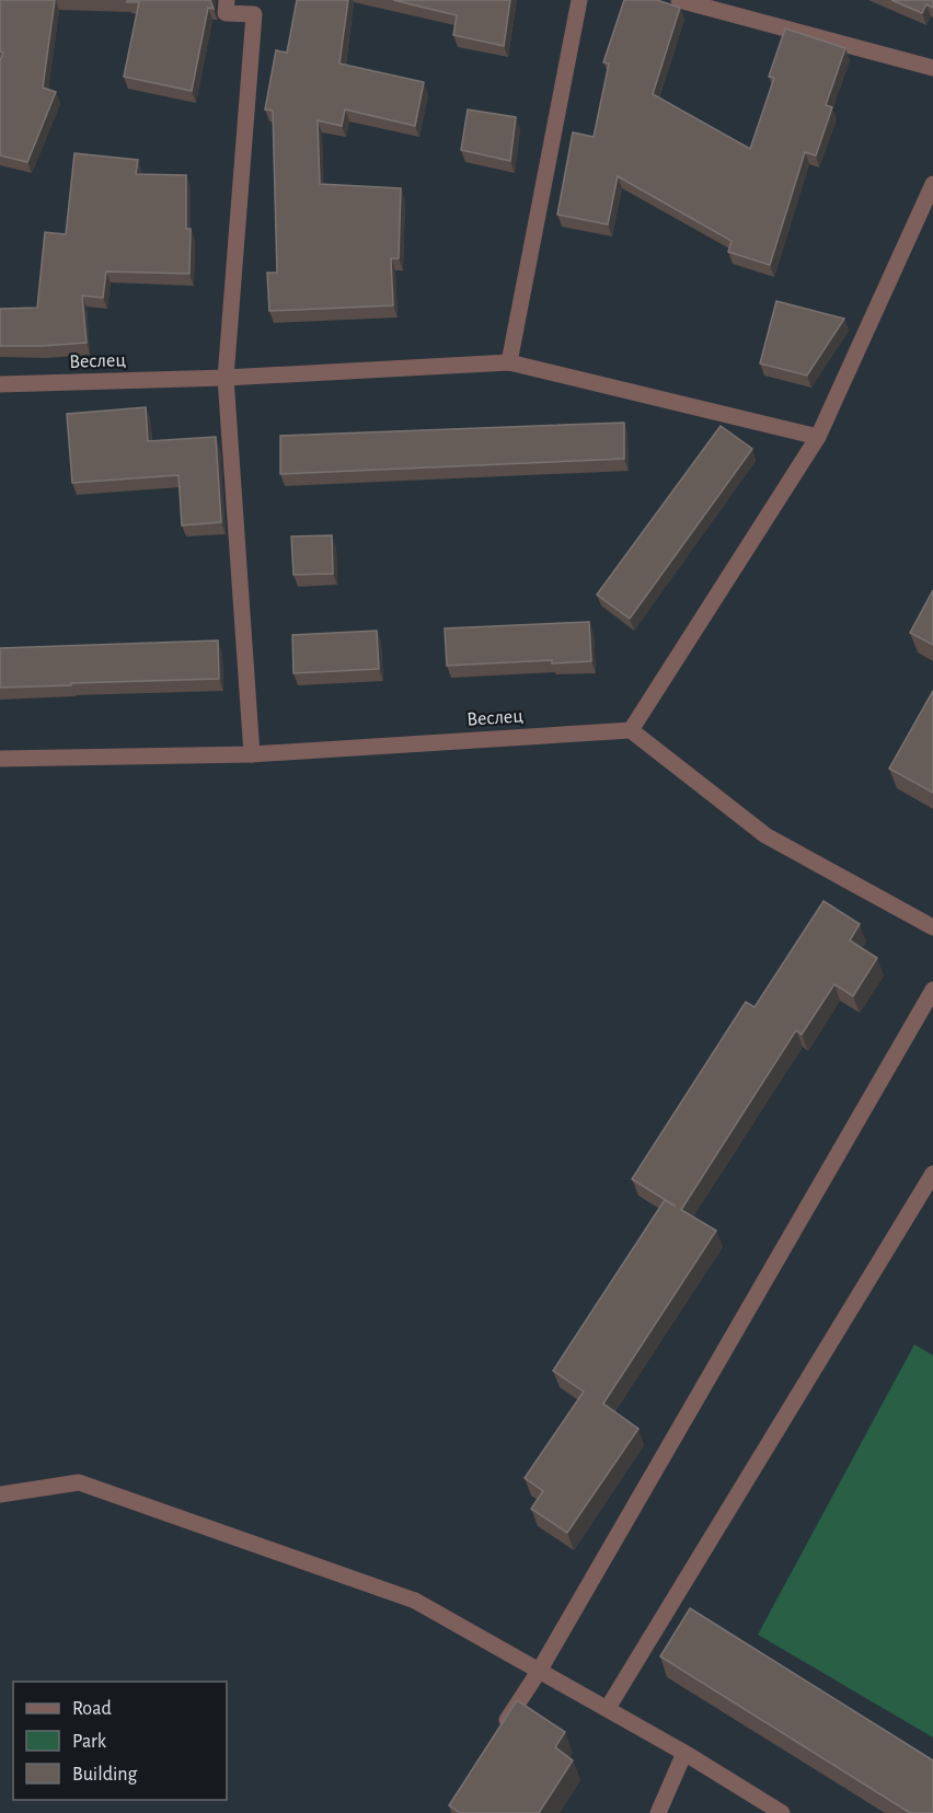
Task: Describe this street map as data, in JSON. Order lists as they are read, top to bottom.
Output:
{
  "streets": {
    "street": ["Веслец"]
  },
  "legend": ["Road", "Park", "Building"]
}
